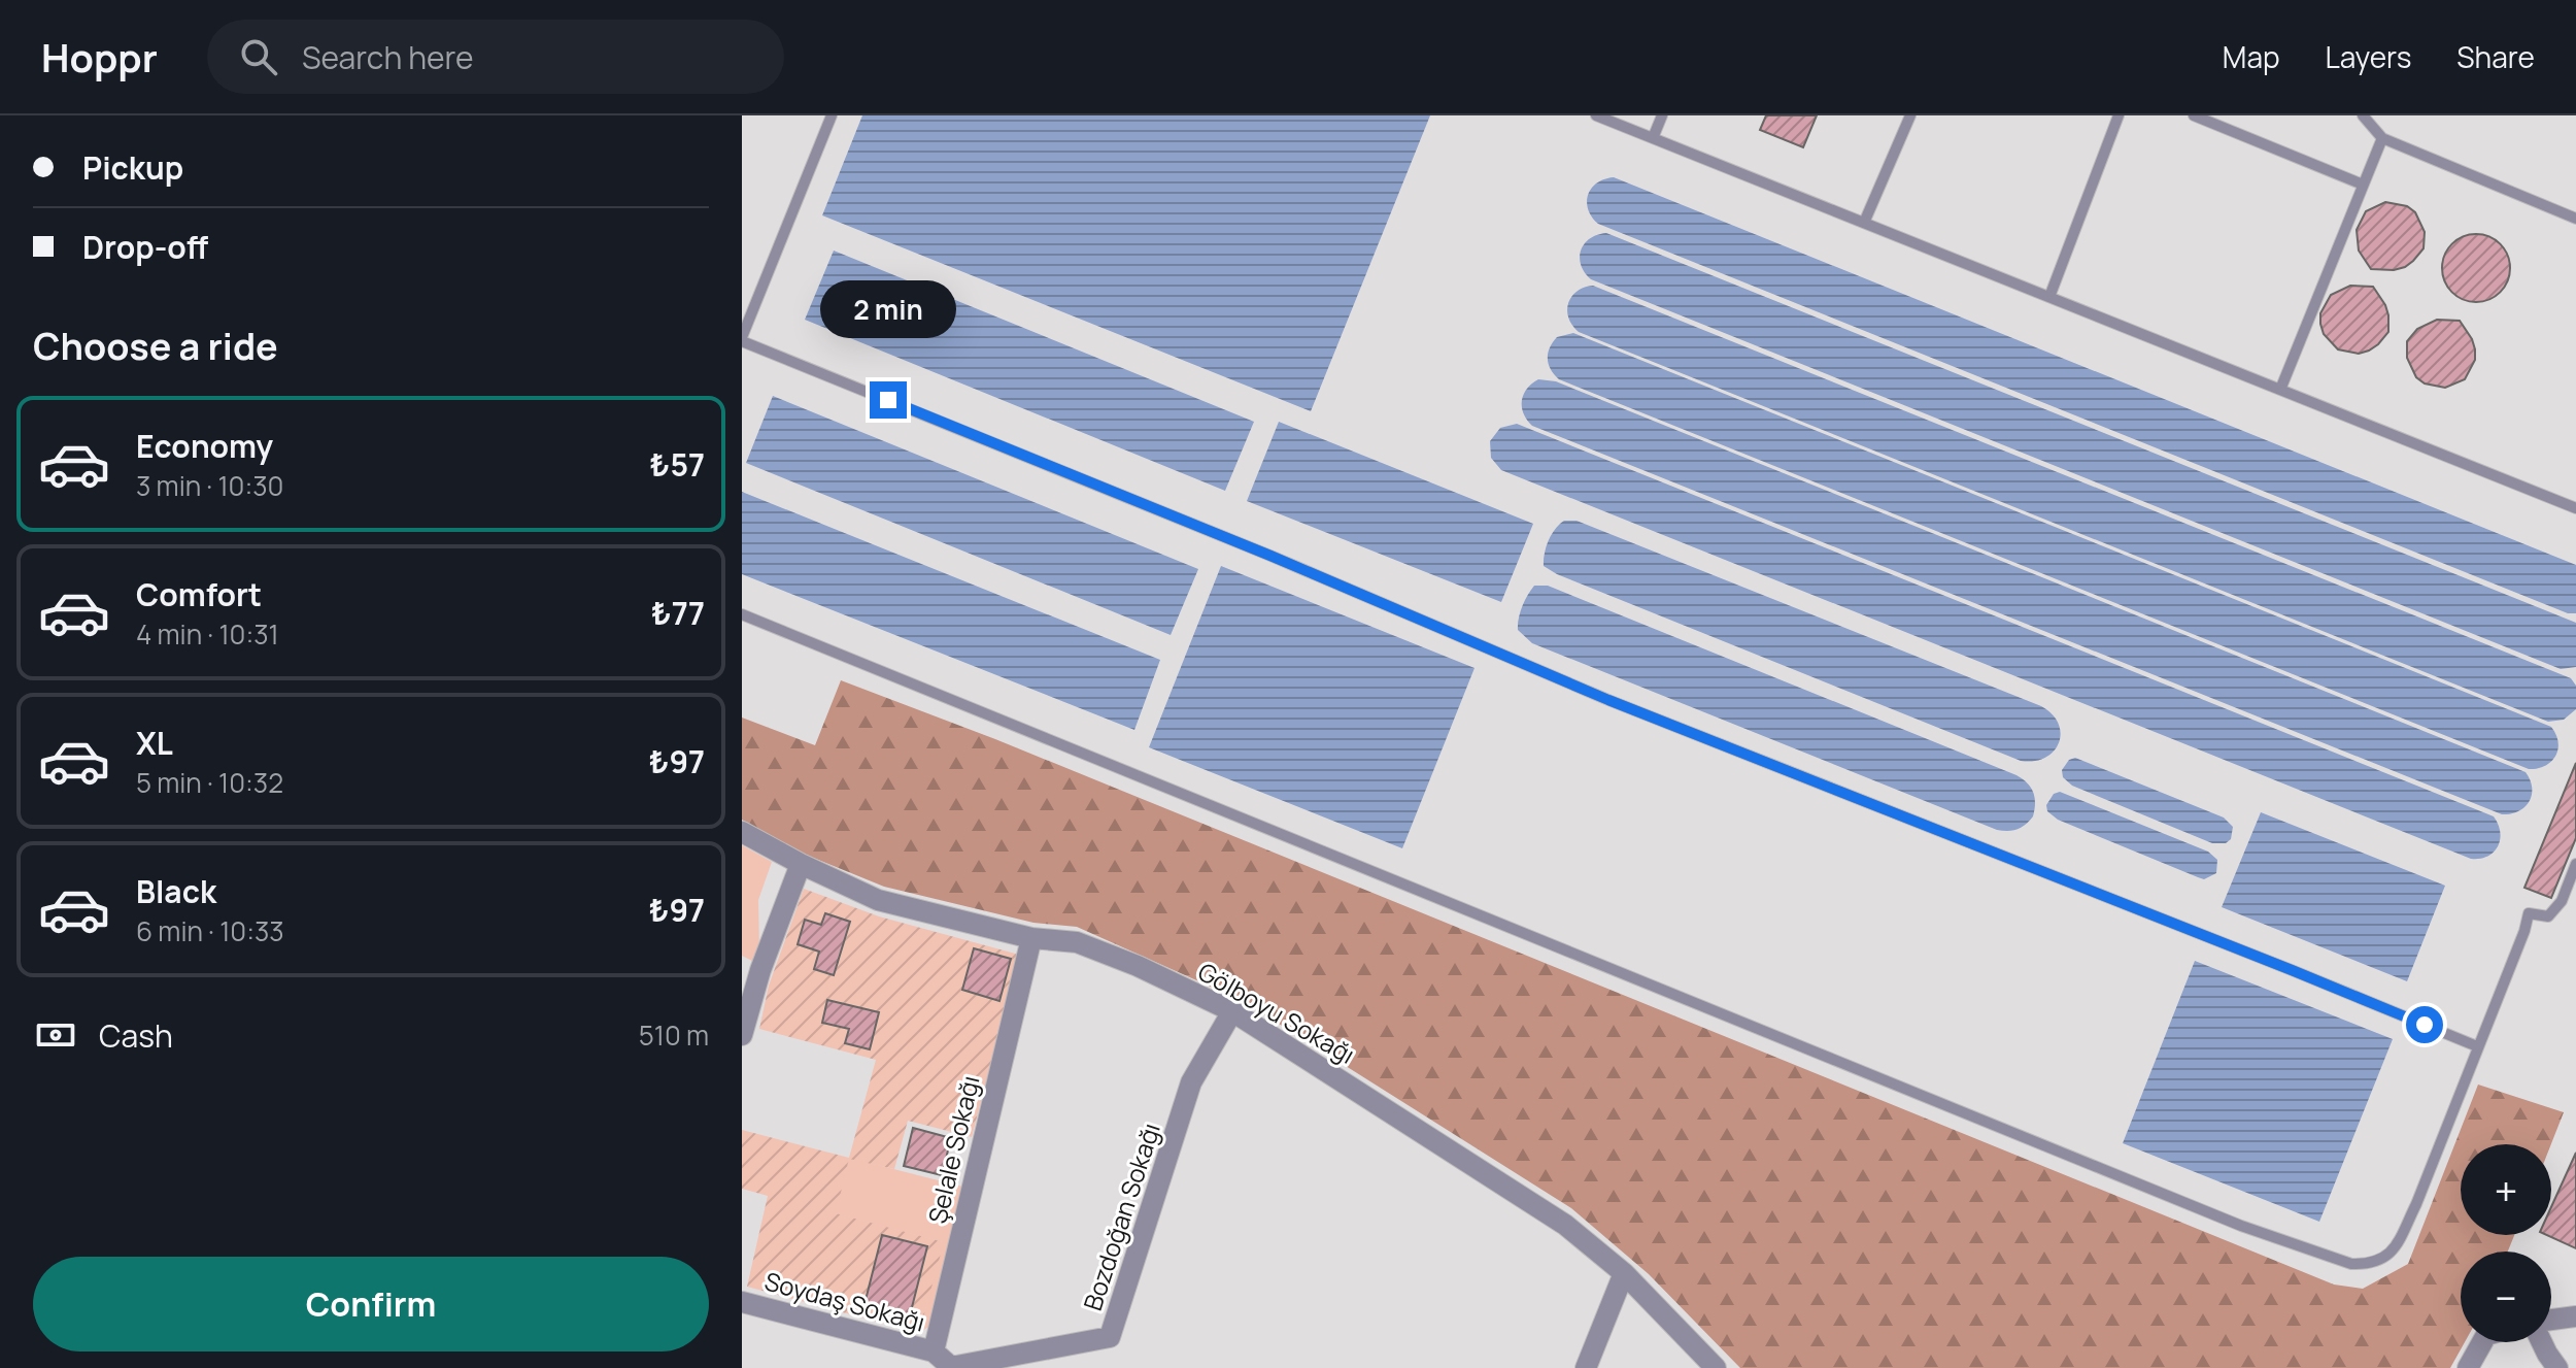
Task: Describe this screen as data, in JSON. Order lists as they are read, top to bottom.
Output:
{
  "streets": {
    "street": [
      "Gölboyu Sokağı",
      "Şelale Sokağı",
      "Bozdoğan Sokağı",
      "Soydaş Sokağı"
    ]
  },
  "crossings": [
    ["Gölboyu Sokağı", "Şelale Sokağı"],
    ["Gölboyu Sokağı", "Bozdoğan Sokağı"],
    ["Şelale Sokağı", "Soydaş Sokağı"]
  ],
  "page": {
    "header": "Hoppr",
    "search": "Search here",
    "nav": ["Map", "Layers", "Share"],
    "banner": ["Pickup", "Drop-off"],
    "bubble": "2 min",
    "heading": "Choose a ride",
    "list": [
      {
        "name": "Economy",
        "note": "3 min · 10:30",
        "value": "₺57"
      },
      {
        "name": "Comfort",
        "note": "4 min · 10:31",
        "value": "₺77"
      },
      {
        "name": "XL",
        "note": "5 min · 10:32",
        "value": "₺97"
      },
      {
        "name": "Black",
        "note": "6 min · 10:33",
        "value": "₺97"
      }
    ],
    "pay": ["Cash", "510 m"],
    "map_buttons": ["+", "−"],
    "buttons": "Confirm"
  }
}
